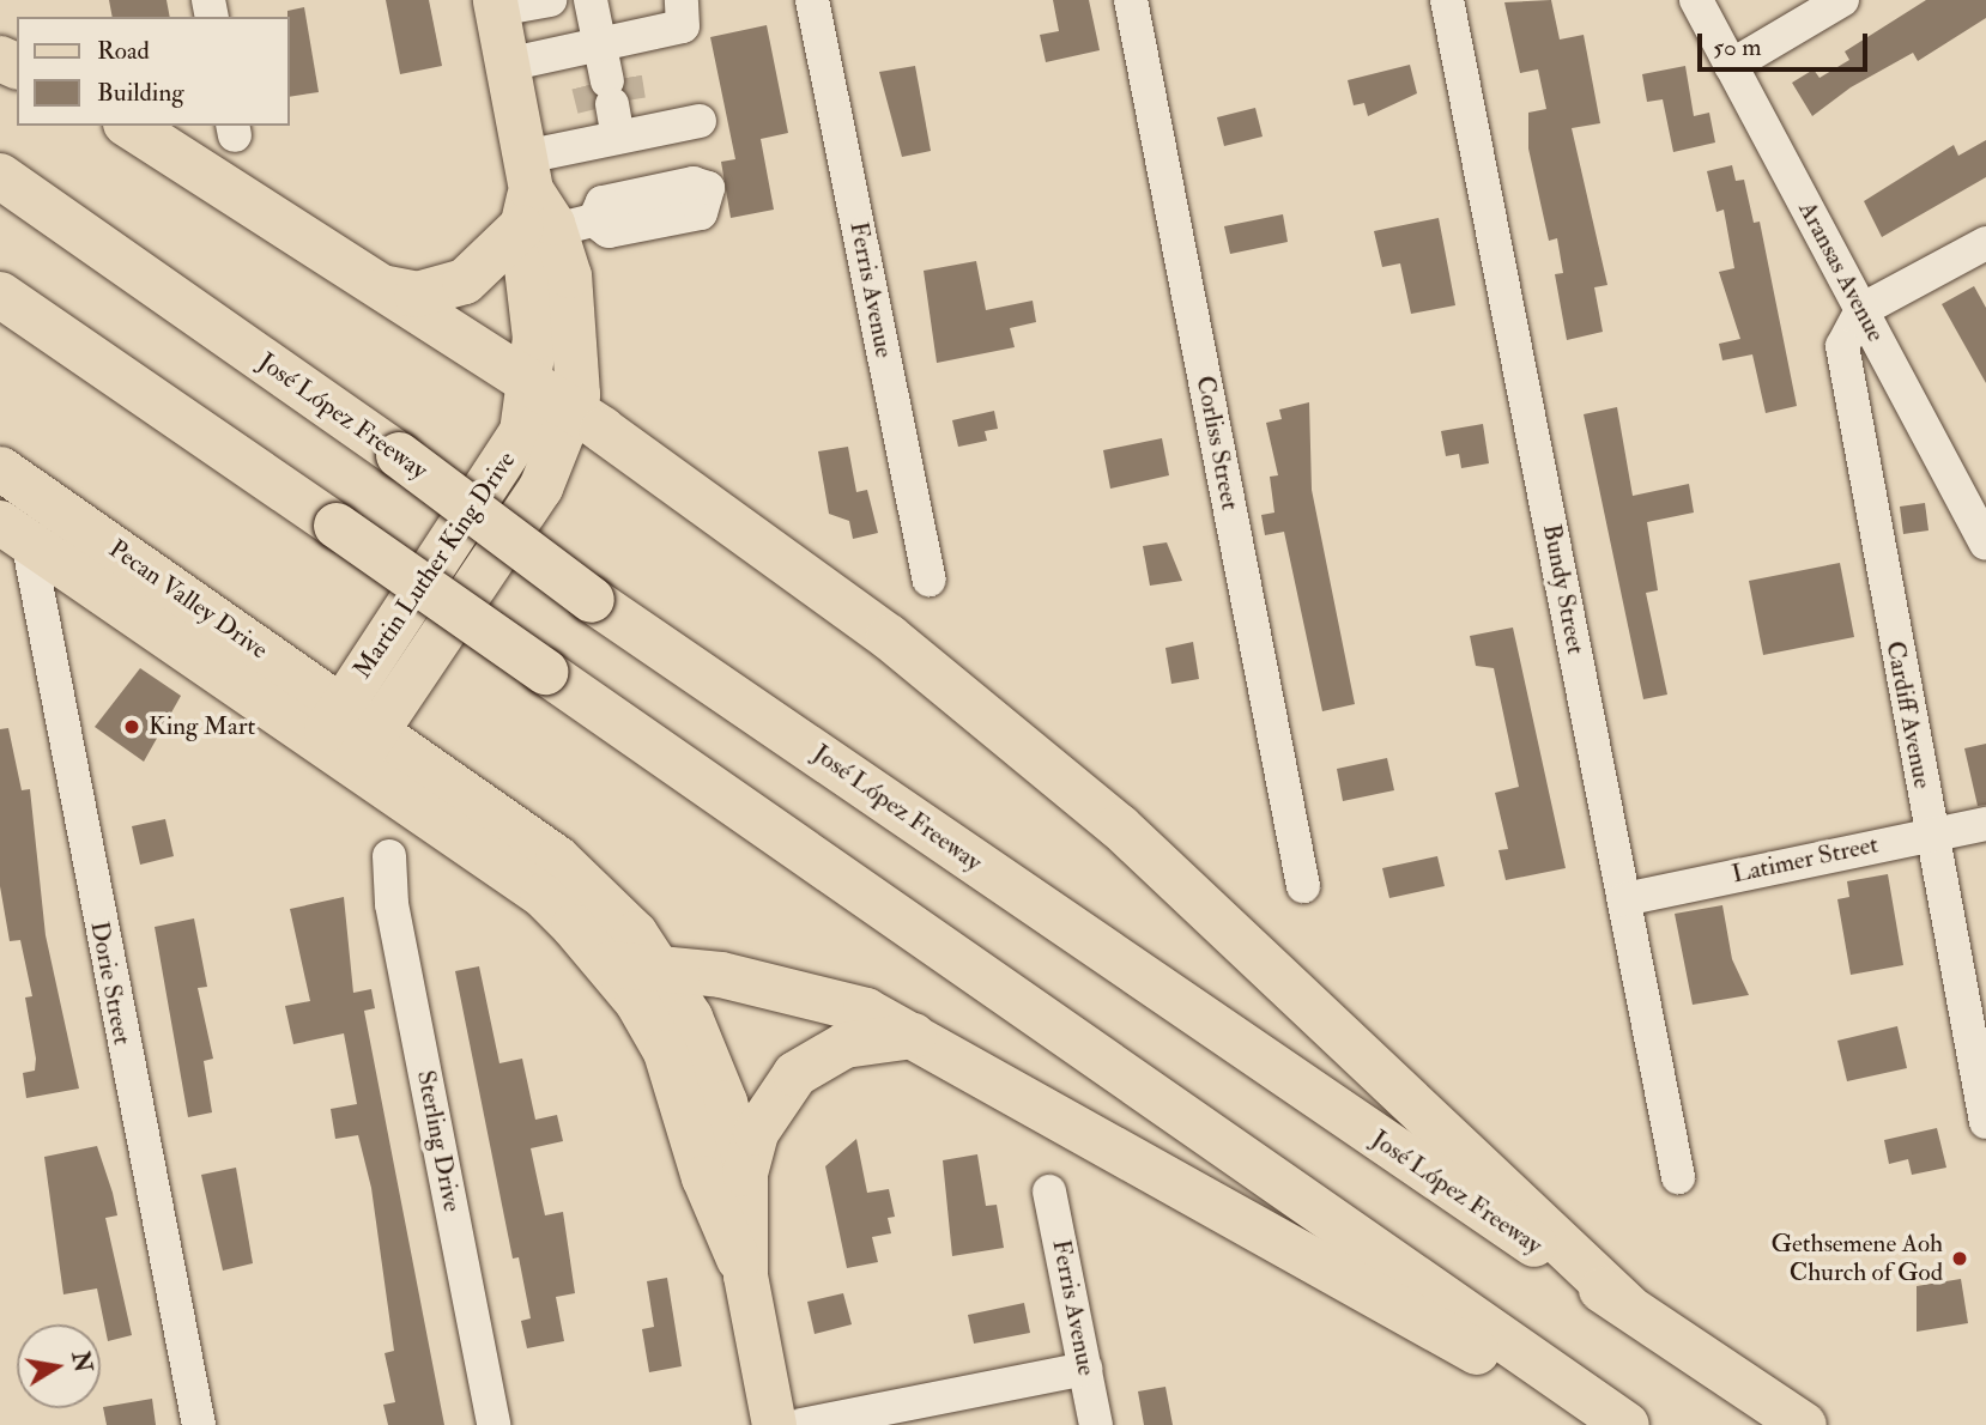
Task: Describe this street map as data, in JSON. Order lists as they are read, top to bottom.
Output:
{
  "streets": {
    "highway": ["José López Freeway"],
    "main road": ["Martin Luther King Drive", "Pecan Valley Drive"],
    "street": [
      "Aransas Avenue",
      "Ferris Avenue",
      "Corliss Street",
      "Bundy Street",
      "Cardiff Avenue",
      "Latimer Street",
      "Dorie Street",
      "Sterling Drive"
    ]
  },
  "crossings": [
    ["Aransas Avenue", "Cardiff Avenue"],
    ["Martin Luther King Drive", "Pecan Valley Drive"],
    ["Bundy Street", "Latimer Street"],
    ["Pecan Valley Drive", "Dorie Street"],
    ["Cardiff Avenue", "Latimer Street"]
  ],
  "places": ["King Mart", "Gethsemene Aoh Church of God"],
  "legend": ["Road", "Building"],
  "scale_bar": "50 m",
  "north": "right"
}
